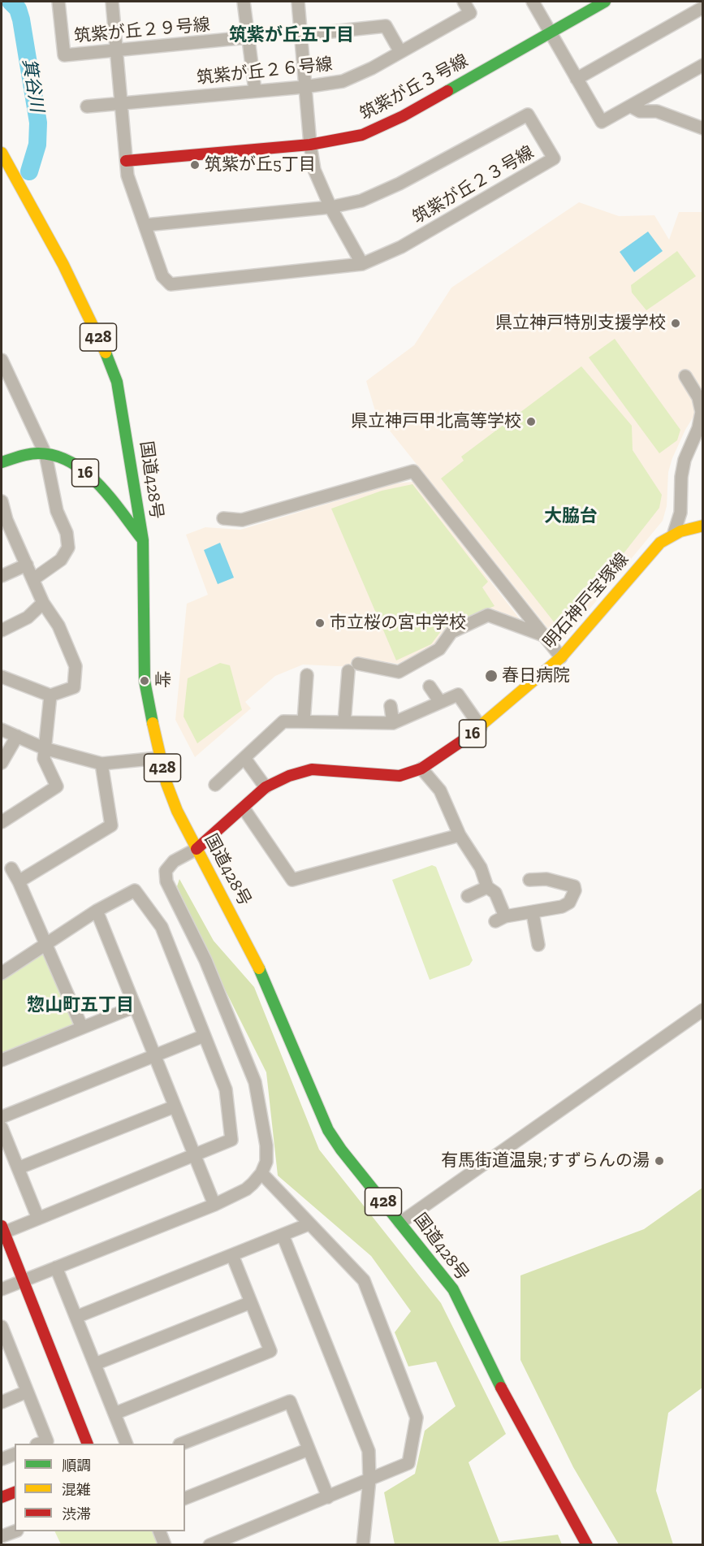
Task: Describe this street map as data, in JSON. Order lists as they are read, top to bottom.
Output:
{
  "streets": {
    "main road": [
      "筑紫が丘３号線",
      "428",
      "16",
      "国道428号",
      "明石神戸宝塚線"
    ],
    "street": ["筑紫が丘２９号線", "筑紫が丘２６号線", "筑紫が丘２３号線"]
  },
  "crossings": [
    ["筑紫が丘２９号線", "筑紫が丘２３号線"],
    ["筑紫が丘２６号線", "筑紫が丘２３号線"],
    ["筑紫が丘３号線", "筑紫が丘２３号線"],
    ["16", "国道428号"],
    ["国道428号", "明石神戸宝塚線"]
  ],
  "districts": ["筑紫が丘五丁目", "大脇台", "惣山町五丁目"],
  "water": ["箕谷川"],
  "places": [
    "筑紫が丘5丁目",
    "県立神戸特別支援学校",
    "県立神戸甲北高等学校",
    "市立桜の宮中学校",
    "春日病院",
    "峠",
    "有馬街道温泉;すずらんの湯"
  ],
  "legend": ["順調", "混雑", "渋滞"]
}
